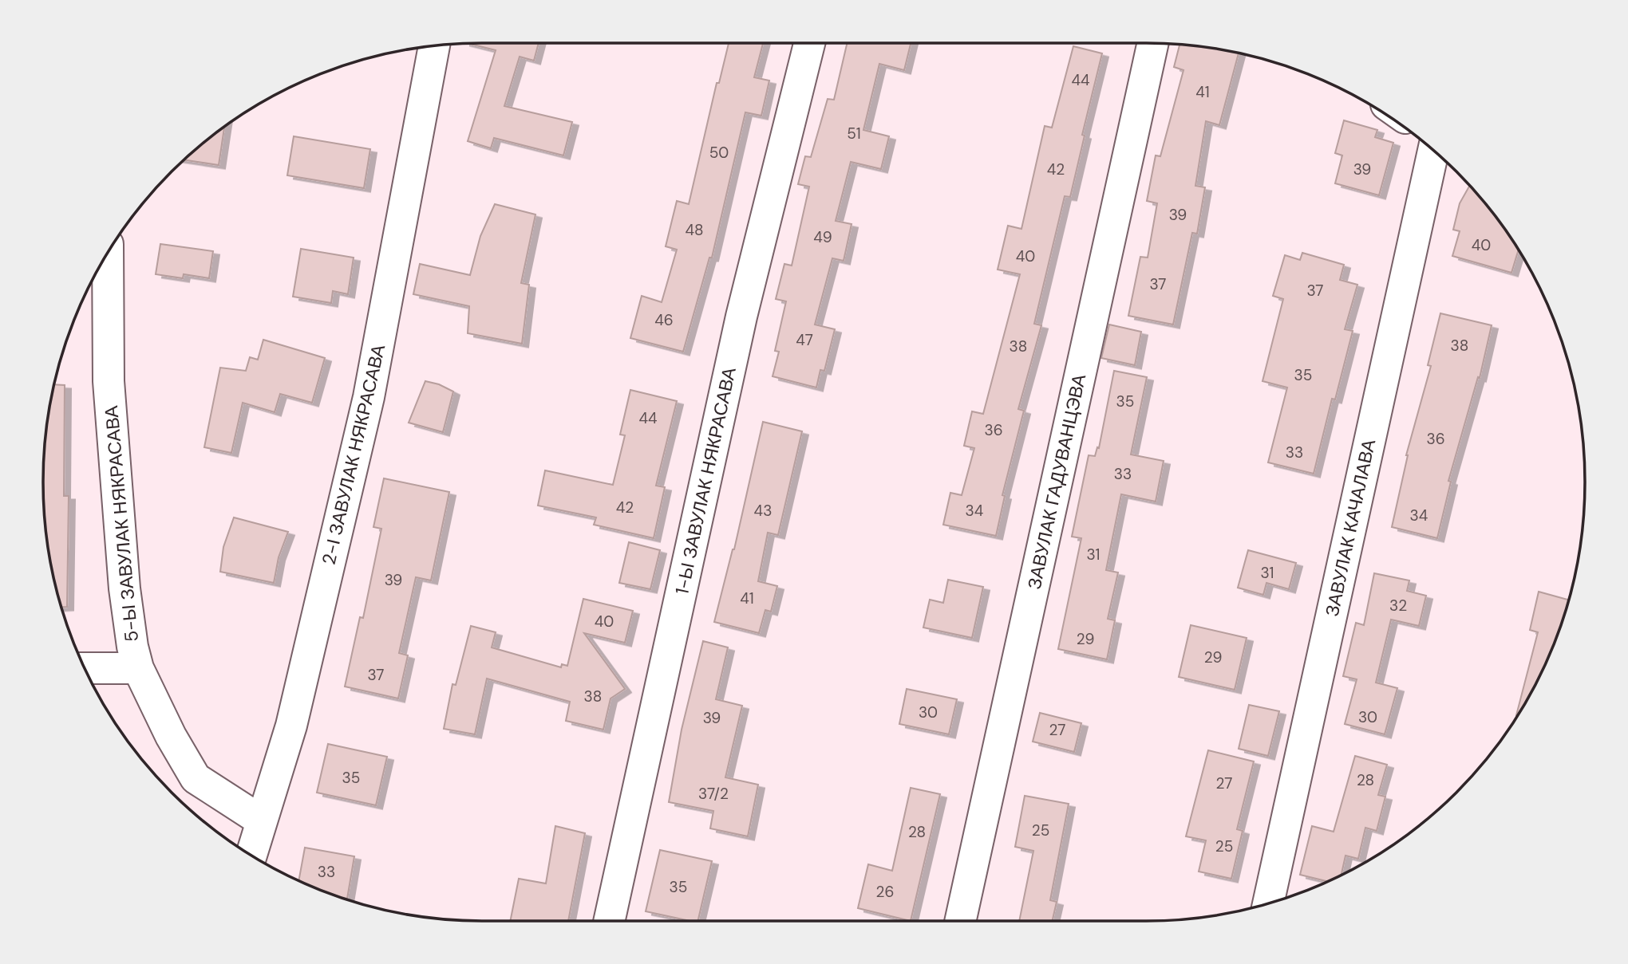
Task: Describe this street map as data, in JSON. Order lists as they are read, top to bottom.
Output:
{
  "streets": {
    "street": [
      "2-І ЗАВУЛАК НЯКРАСАВА",
      "1-Ы ЗАВУЛАК НЯКРАСАВА",
      "ЗАВУЛАК ГАДУВАНЦЭВА",
      "5-Ы ЗАВУЛАК НЯКРАСАВА",
      "ЗАВУЛАК КАЧАЛАВА"
    ]
  },
  "crossings": [
    ["2-І ЗАВУЛАК НЯКРАСАВА", "5-Ы ЗАВУЛАК НЯКРАСАВА"]
  ],
  "house_numbers": [
    "44",
    "41",
    "51",
    "50",
    "42",
    "39",
    "39",
    "48",
    "49",
    "40",
    "40",
    "37",
    "37",
    "46",
    "47",
    "38",
    "38",
    "35",
    "35",
    "44",
    "36",
    "36",
    "33",
    "33",
    "42",
    "43",
    "34",
    "34",
    "31",
    "31",
    "39",
    "41",
    "32",
    "40",
    "29",
    "29",
    "37",
    "38",
    "30",
    "30",
    "39",
    "27",
    "35",
    "28",
    "27",
    "37/2",
    "25",
    "28",
    "25",
    "33",
    "35",
    "26"
  ]
}
